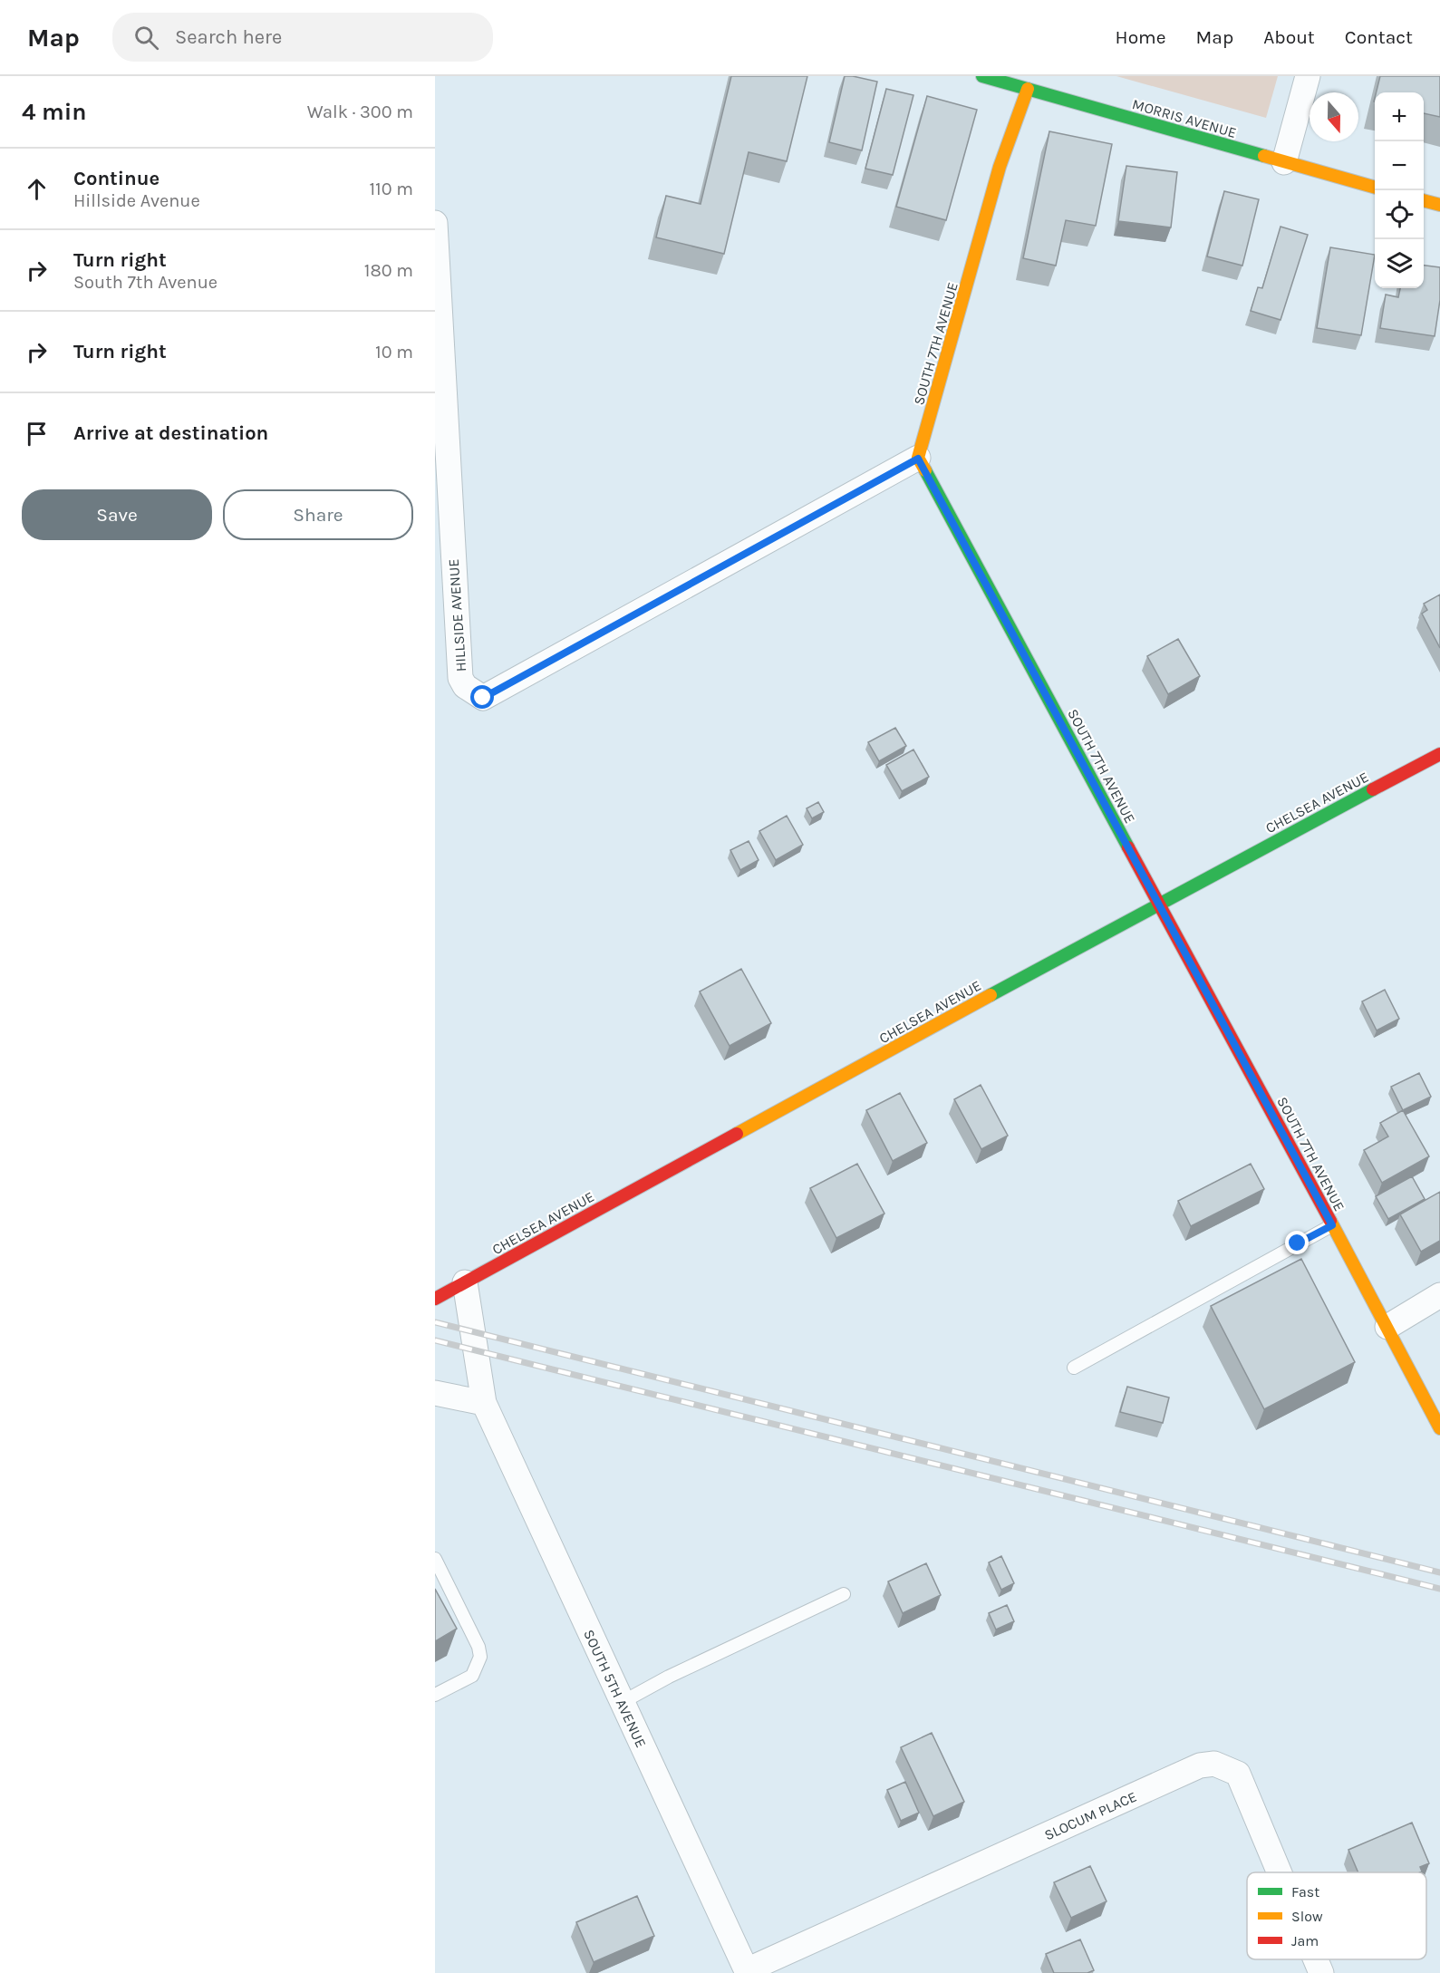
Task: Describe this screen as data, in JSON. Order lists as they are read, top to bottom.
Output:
{
  "streets": {
    "street": [
      "MORRIS AVENUE",
      "SOUTH 7TH AVENUE",
      "HILLSIDE AVENUE",
      "CHELSEA AVENUE",
      "SOUTH 5TH AVENUE",
      "SLOCUM PLACE"
    ]
  },
  "crossings": [
    ["MORRIS AVENUE", "SOUTH 7TH AVENUE"],
    ["SOUTH 7TH AVENUE", "HILLSIDE AVENUE"],
    ["SOUTH 7TH AVENUE", "CHELSEA AVENUE"],
    ["CHELSEA AVENUE", "SOUTH 5TH AVENUE"],
    ["SOUTH 5TH AVENUE", "SLOCUM PLACE"]
  ],
  "legend": ["Fast", "Slow", "Jam"],
  "north": "bottom",
  "page": {
    "header": "Map",
    "search": "Search here",
    "nav": [
      "Home",
      "Map",
      "About",
      "Contact"
    ],
    "heading": ["4 min", "Walk · 300 m"],
    "map_buttons": ["+", "−"],
    "list": [
      ["Continue", "Hillside Avenue", "110 m"],
      ["Turn right", "South 7th Avenue", "180 m"],
      ["Turn right", "10 m"],
      "Arrive at destination"
    ],
    "buttons": ["Save", "Share"]
  }
}
